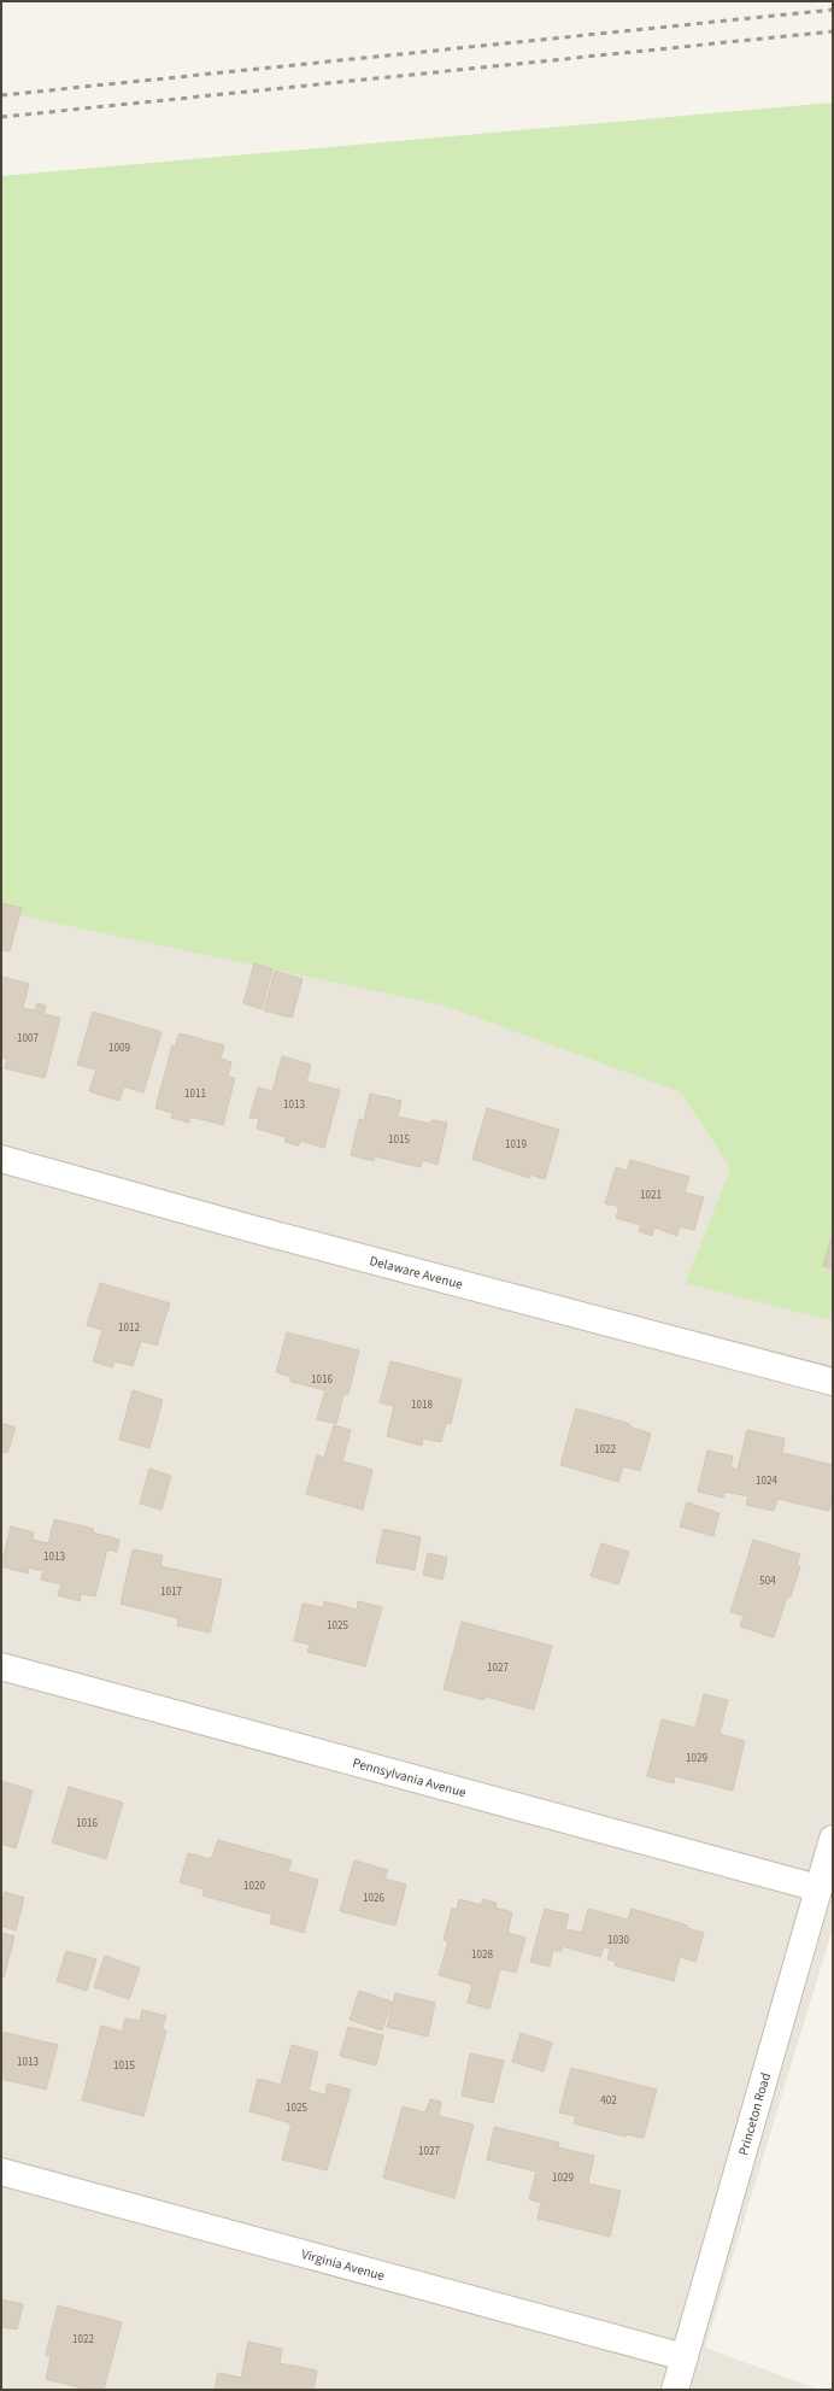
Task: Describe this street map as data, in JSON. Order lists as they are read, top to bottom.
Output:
{
  "streets": {
    "street": [
      "Delaware Avenue",
      "Pennsylvania Avenue",
      "Princeton Road",
      "Virginia Avenue"
    ]
  },
  "crossings": [
    ["Pennsylvania Avenue", "Princeton Road"],
    ["Princeton Road", "Virginia Avenue"]
  ],
  "house_numbers": [
    "1007",
    "1009",
    "1011",
    "1013",
    "1015",
    "1019",
    "1021",
    "1012",
    "1016",
    "1018",
    "1022",
    "1024",
    "1013",
    "504",
    "1017",
    "1025",
    "1027",
    "1029",
    "1016",
    "1020",
    "1026",
    "1030",
    "1028",
    "1013",
    "1015",
    "402",
    "1025",
    "1027",
    "1029",
    "1022"
  ]
}
